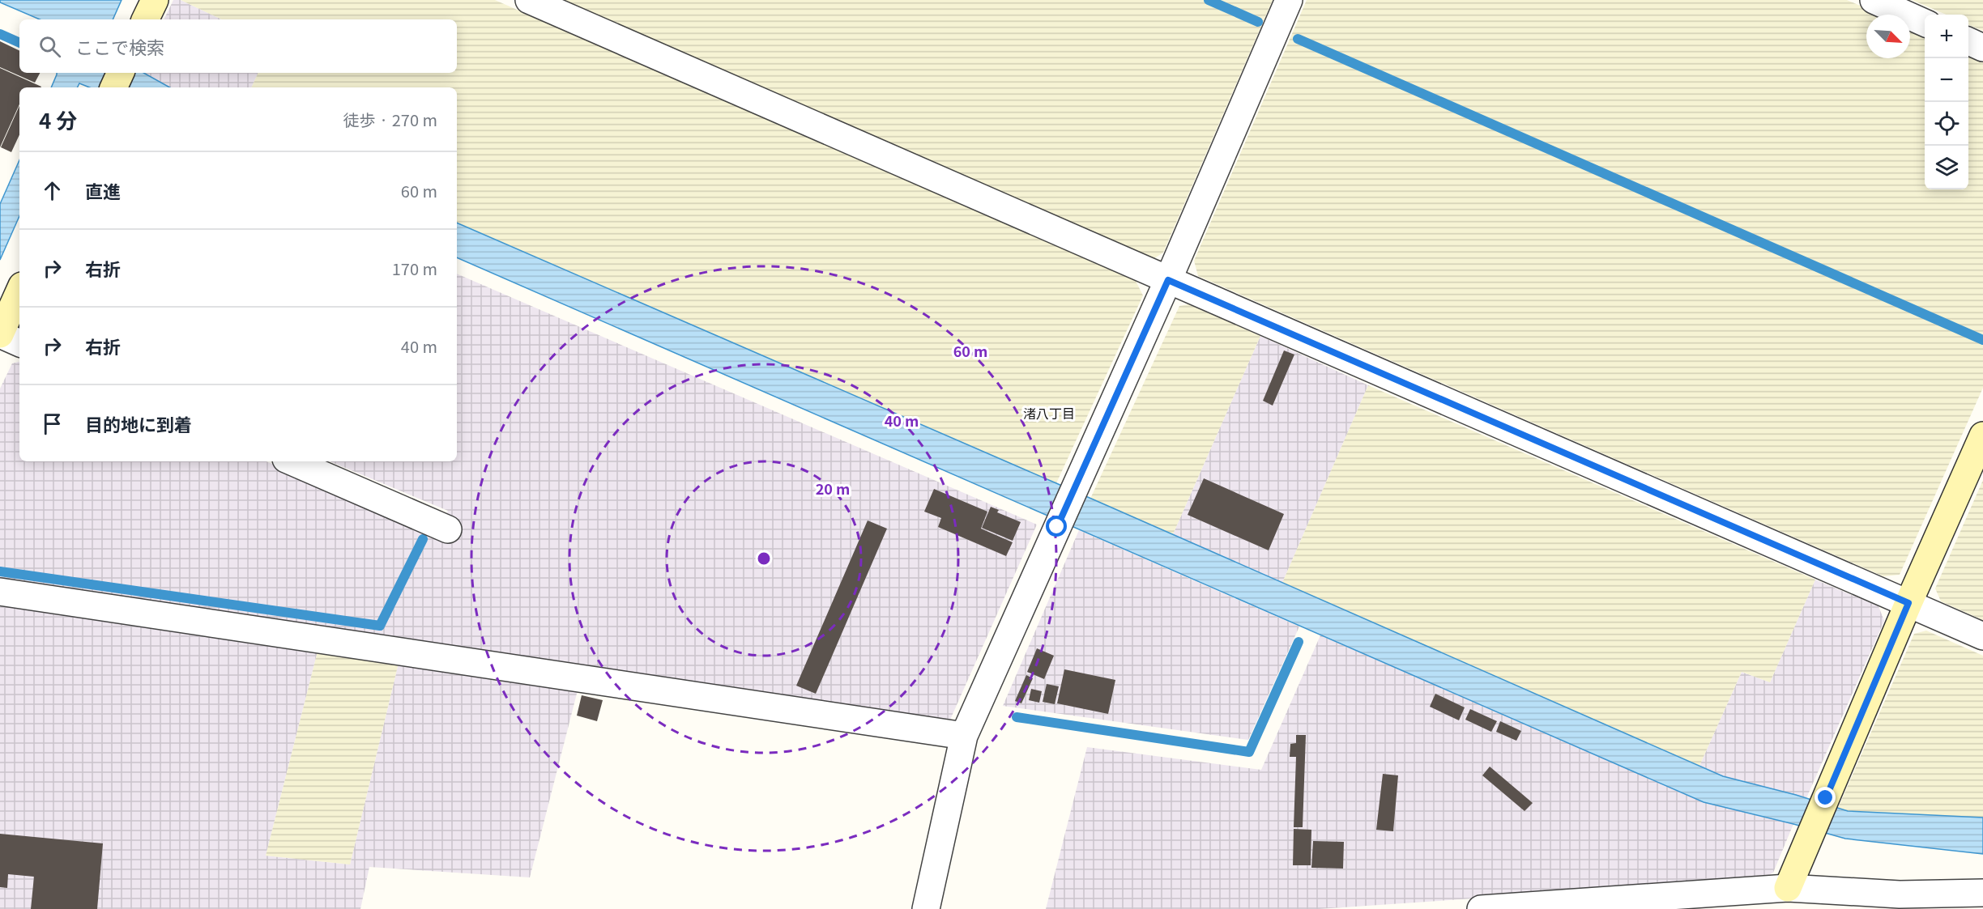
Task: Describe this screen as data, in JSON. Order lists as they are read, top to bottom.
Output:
{
  "districts": ["渚八丁目"],
  "north": "bottom right",
  "page": {
    "map_buttons": ["+", "−"],
    "search": "ここで検索",
    "heading": ["4 分", "徒歩 · 270 m"],
    "list": [
      ["直進", "60 m"],
      ["右折", "170 m"],
      ["右折", "40 m"],
      "目的地に到着"
    ]
  },
  "rings": ["60 m", "40 m", "20 m"]
}
